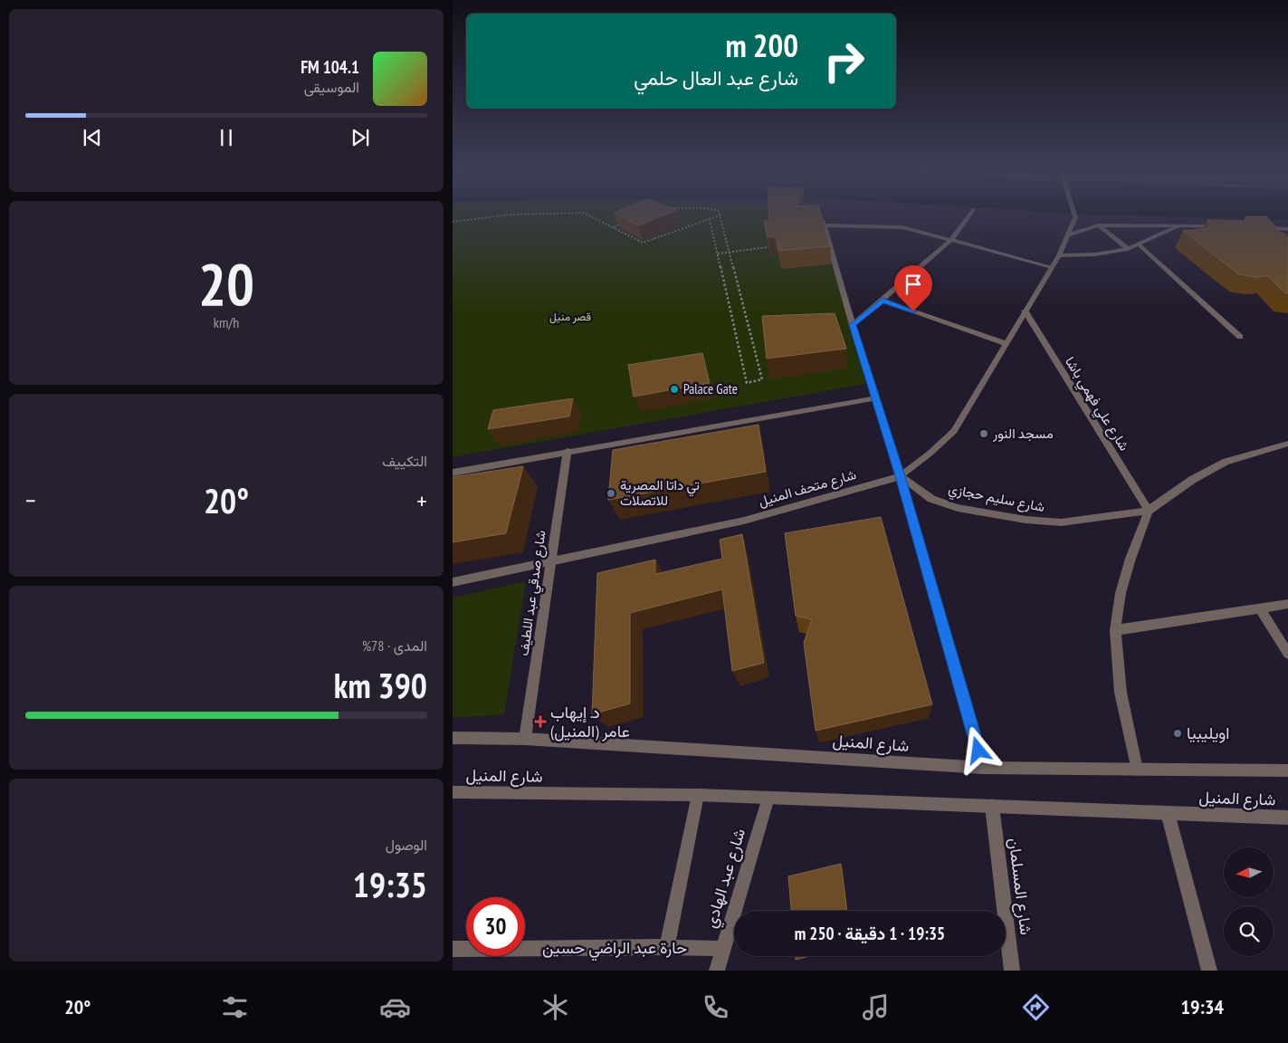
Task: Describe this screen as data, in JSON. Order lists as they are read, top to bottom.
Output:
{
  "streets": {
    "street": [
      "شارع علي فهمي باشا",
      "شارع متحف المنيل",
      "شارع سليم حجازي",
      "شارع صدقي عبد اللطيف",
      "شارع المنيل",
      "شارع عبد الهادي",
      "شارع المسلمان",
      "حارة عبد الراضي حسين"
    ]
  },
  "crossings": [
    ["شارع علي فهمي باشا", "شارع متحف المنيل"],
    ["شارع علي فهمي باشا", "شارع سليم حجازي"],
    ["شارع متحف المنيل", "شارع سليم حجازي"],
    ["شارع متحف المنيل", "شارع صدقي عبد اللطيف"],
    ["شارع صدقي عبد اللطيف", "شارع المنيل"],
    ["شارع المنيل", "شارع عبد الهادي"],
    ["شارع المنيل", "شارع المسلمان"],
    ["شارع عبد الهادي", "حارة عبد الراضي حسين"]
  ],
  "parks": ["قصر منيل"],
  "places": {
    "other": [
      "Palace Gate",
      "مسجد النور",
      "تي داتا المصرية للاتصلات",
      "اويليبيا"
    ],
    "health": ["د. إيهاب عامر (المنيل)"]
  },
  "north": "left",
  "page": {
    "turn": ["200 m", "شارع عبد العال حلمي"],
    "song": ["104.1 FM", "الموسيقى"],
    "tile": [
      ["20", "km/h"],
      "التكييف",
      ["المدى · 78%", "390 km"],
      ["الوصول", "19:35"]
    ],
    "heat": ["−", "20°", "+"],
    "limit": "30",
    "trip": "19:35 · 1 دقيقة · 250 m",
    "tabs": ["19:34", "20°"]
  }
}
